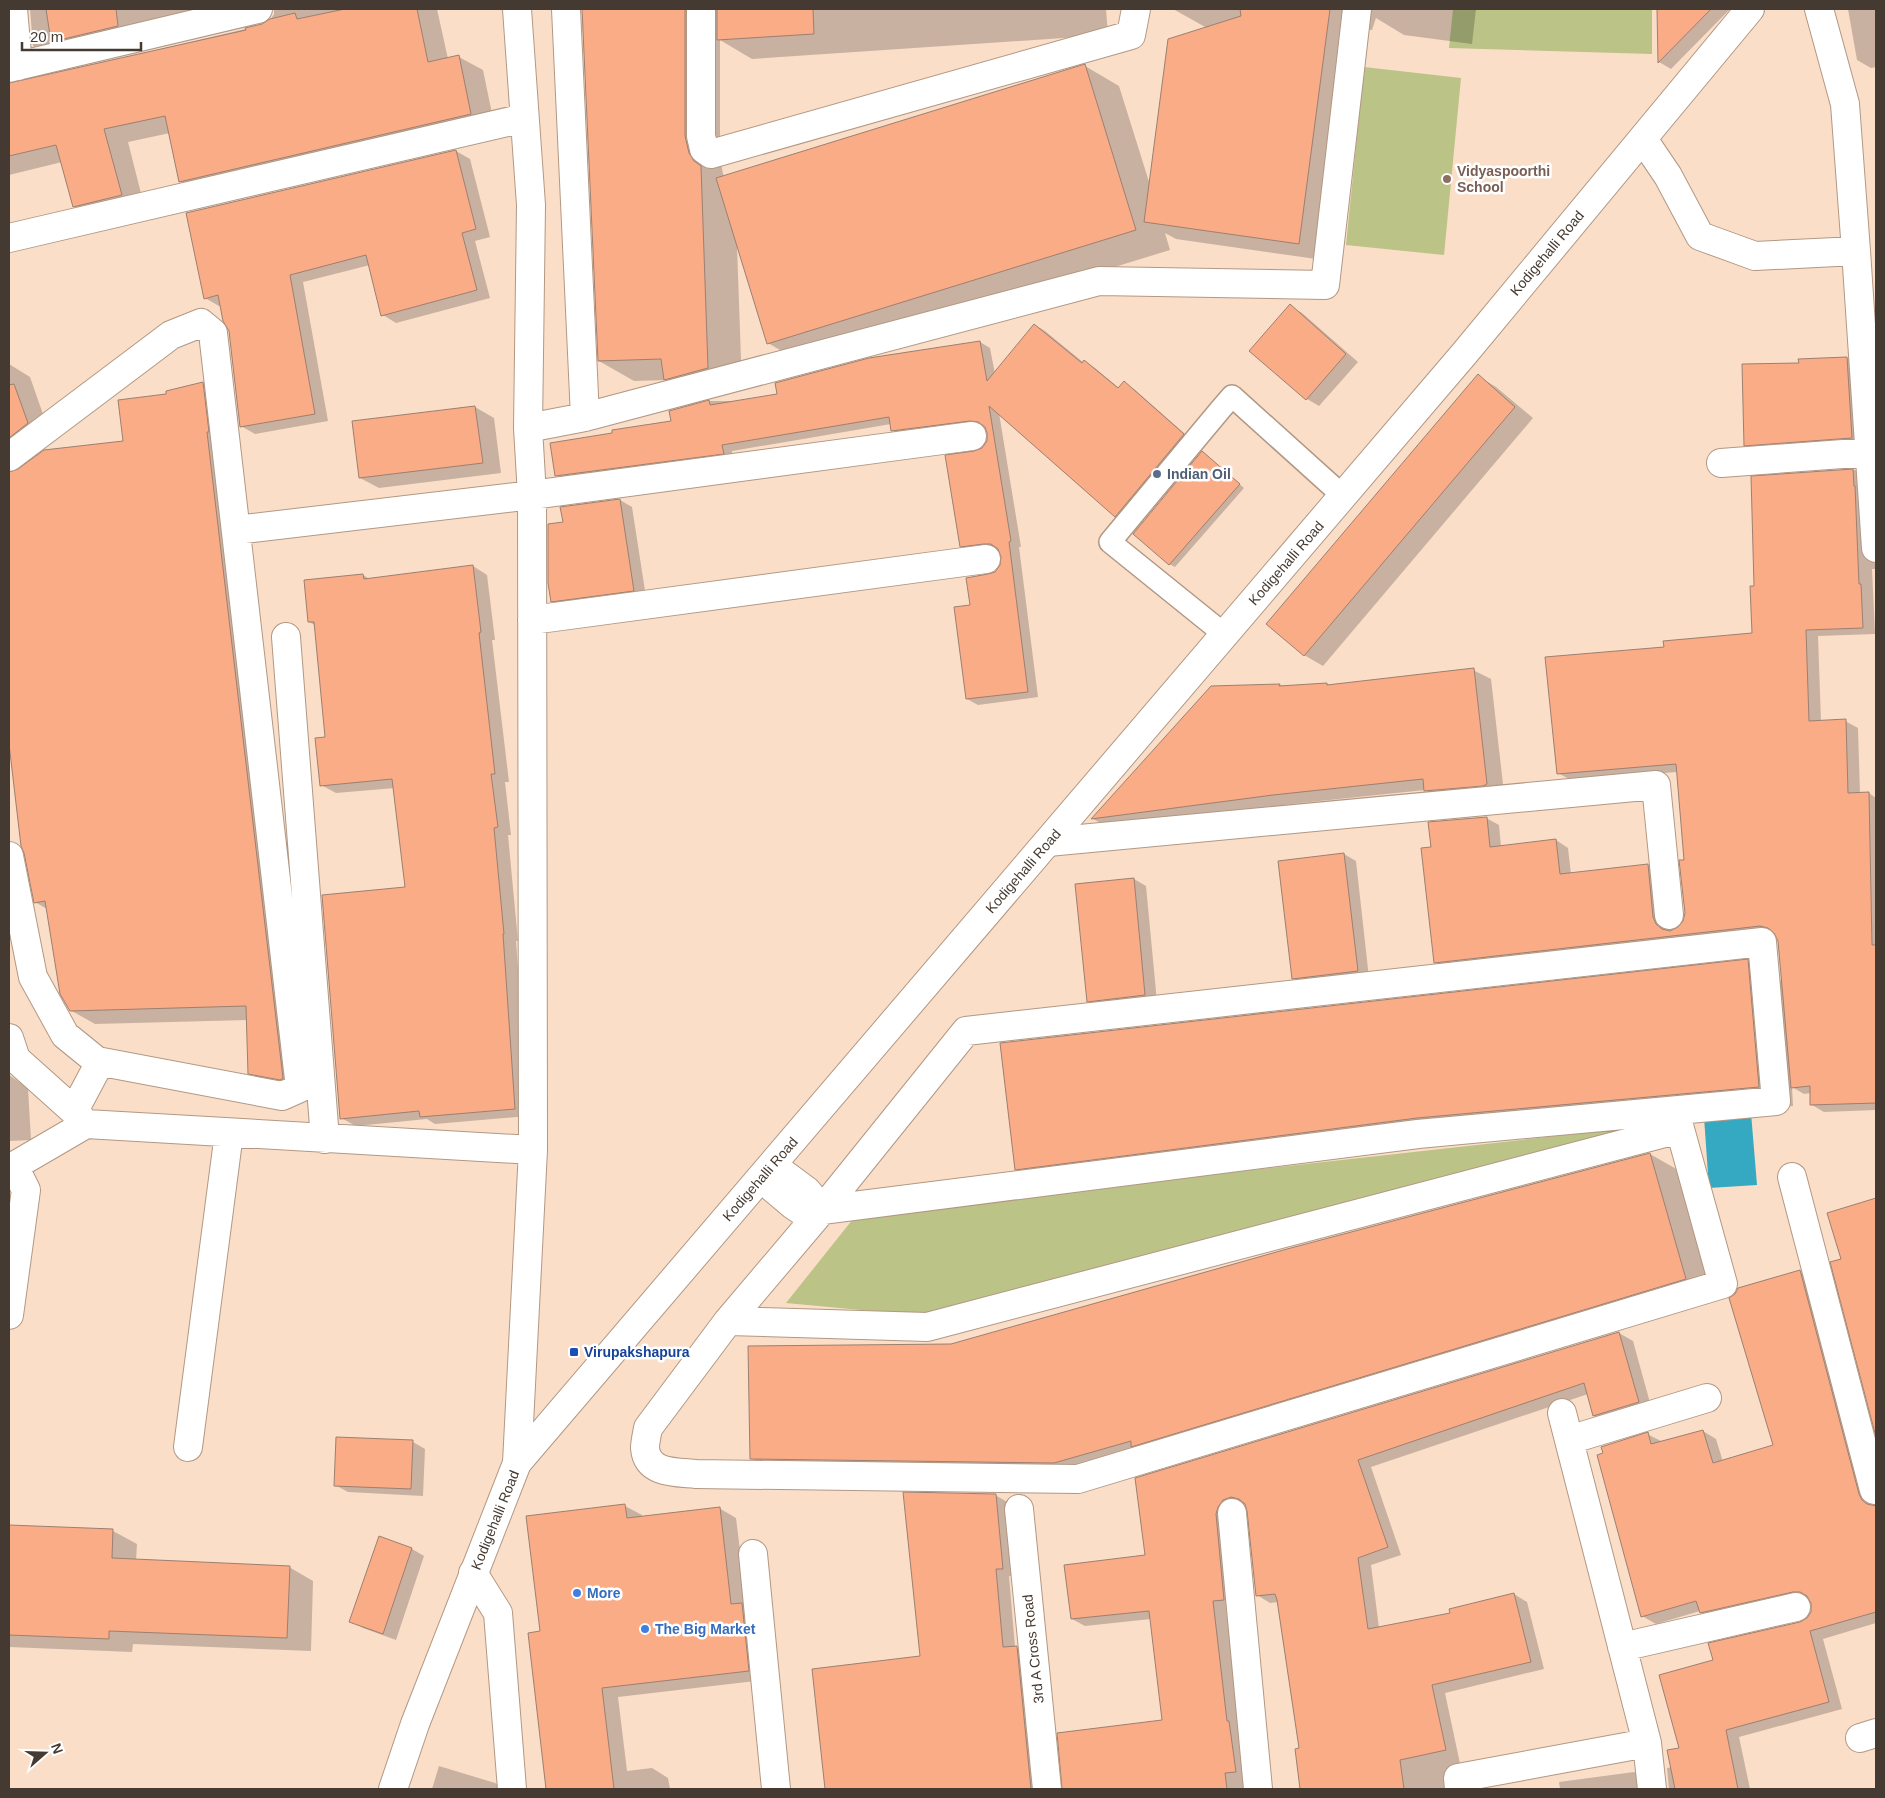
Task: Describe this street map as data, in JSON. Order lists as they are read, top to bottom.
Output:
{
  "streets": {
    "street": ["Kodigehalli Road", "3rd A Cross Road"]
  },
  "places": {
    "other": [
      "Vidyaspoorthi School",
      "Indian Oil",
      "More",
      "The Big Market"
    ],
    "transit": ["Virupakshapura"]
  },
  "scale_bar": "20 m",
  "north": "right"
}
